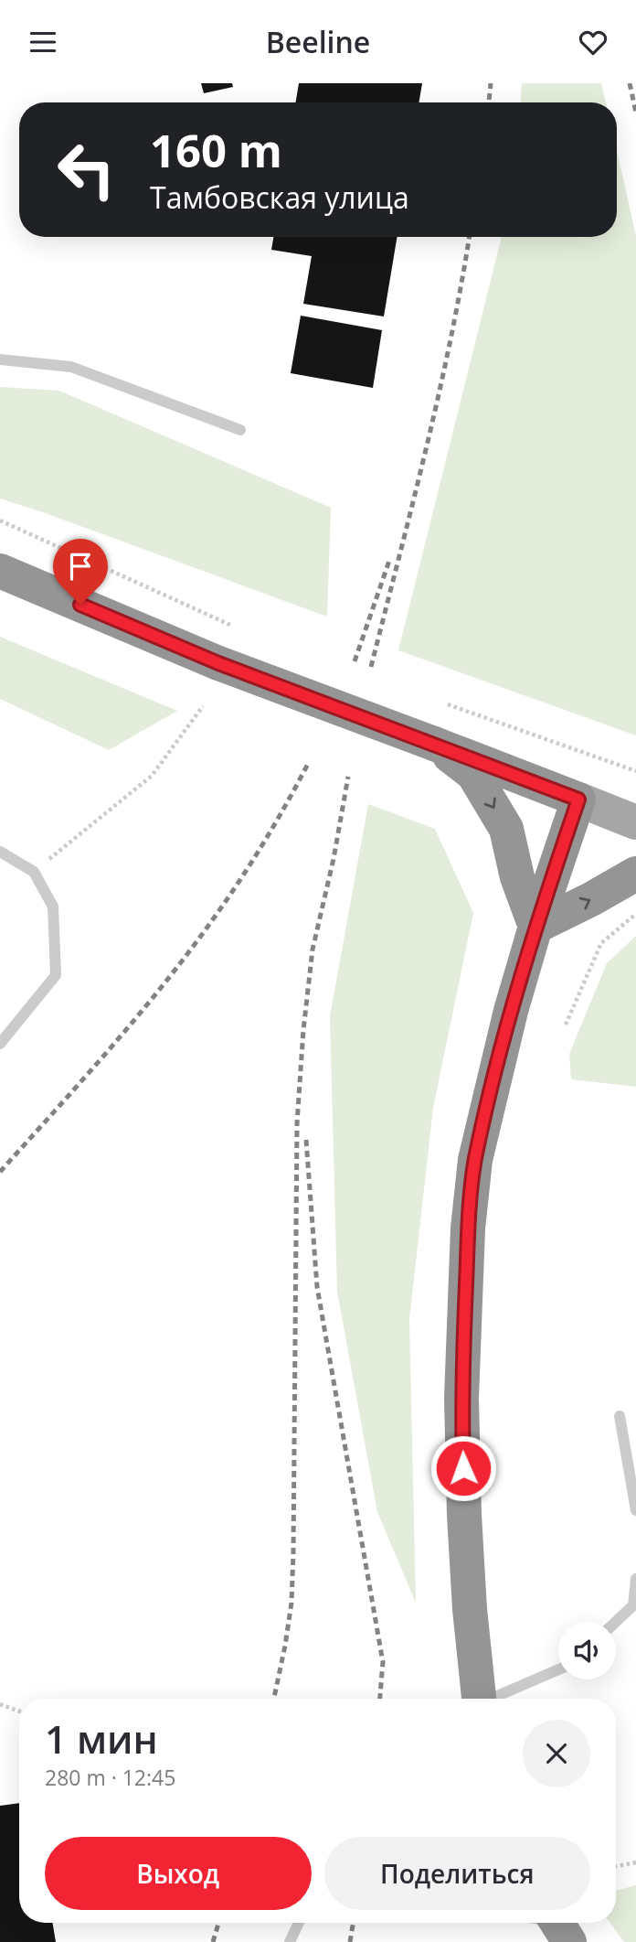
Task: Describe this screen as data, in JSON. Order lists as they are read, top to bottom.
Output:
{
  "page": {
    "header": "Beeline",
    "turn": ["160 m", "Тамбовская улица"],
    "heading": ["1 мин", "280 m · 12:45"],
    "buttons": ["Выход", "Поделиться"]
  }
}
